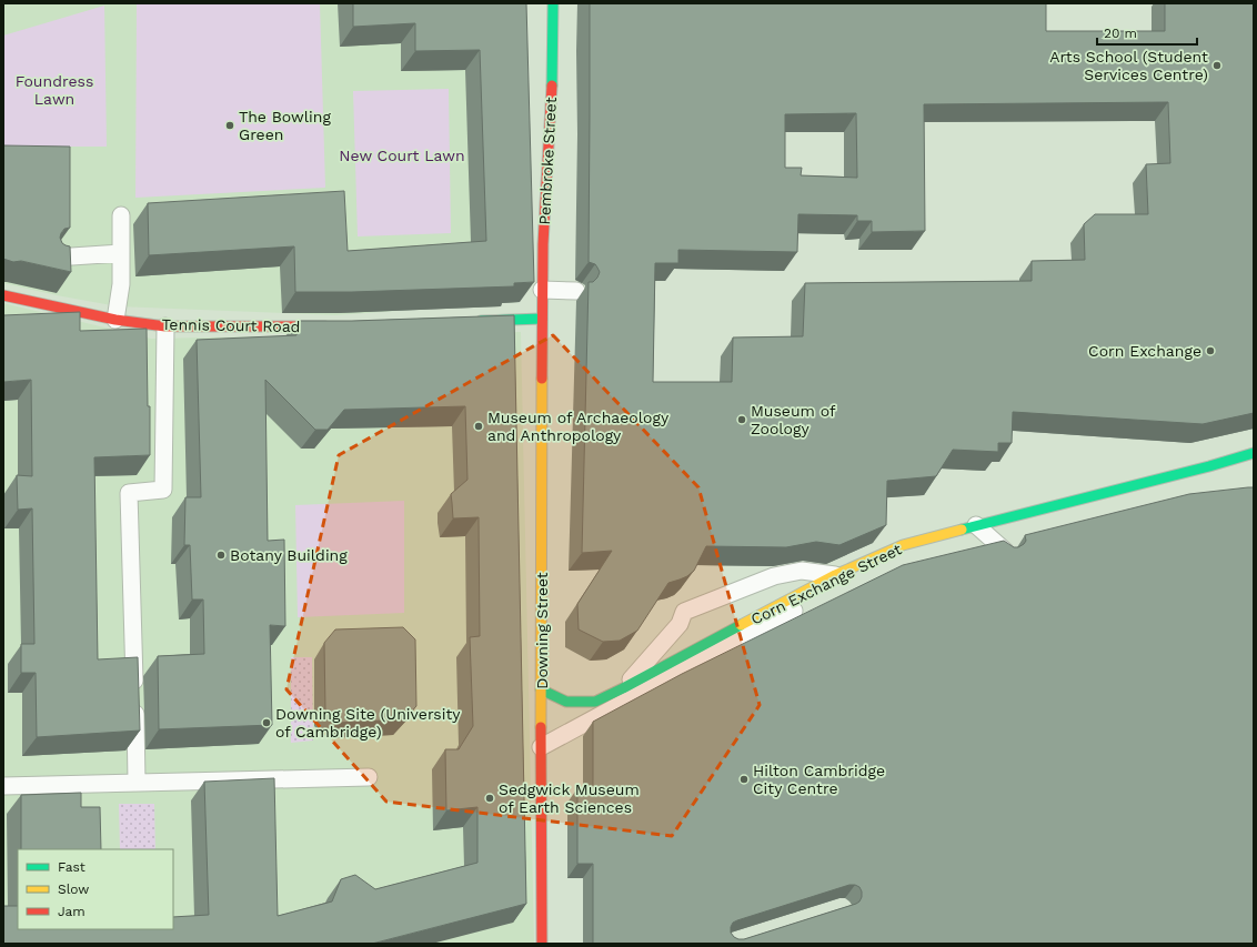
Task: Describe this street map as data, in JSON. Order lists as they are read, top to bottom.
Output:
{
  "streets": {
    "street": [
      "Pembroke Street",
      "Tennis Court Road",
      "Corn Exchange Street",
      "Downing Street"
    ]
  },
  "crossings": [
    ["Pembroke Street", "Downing Street"],
    ["Corn Exchange Street", "Downing Street"]
  ],
  "parks": ["Foundress Lawn", "New Court Lawn"],
  "places": [
    "Arts School (Student Services Centre)",
    "The Bowling Green",
    "Corn Exchange",
    "Museum of Zoology",
    "Museum of Archaeology and Anthropology",
    "Botany Building",
    "Downing Site (University of Cambridge)",
    "Hilton Cambridge City Centre",
    "Sedgwick Museum of Earth Sciences"
  ],
  "legend": ["Fast", "Slow", "Jam"],
  "scale_bar": "20 m"
}
